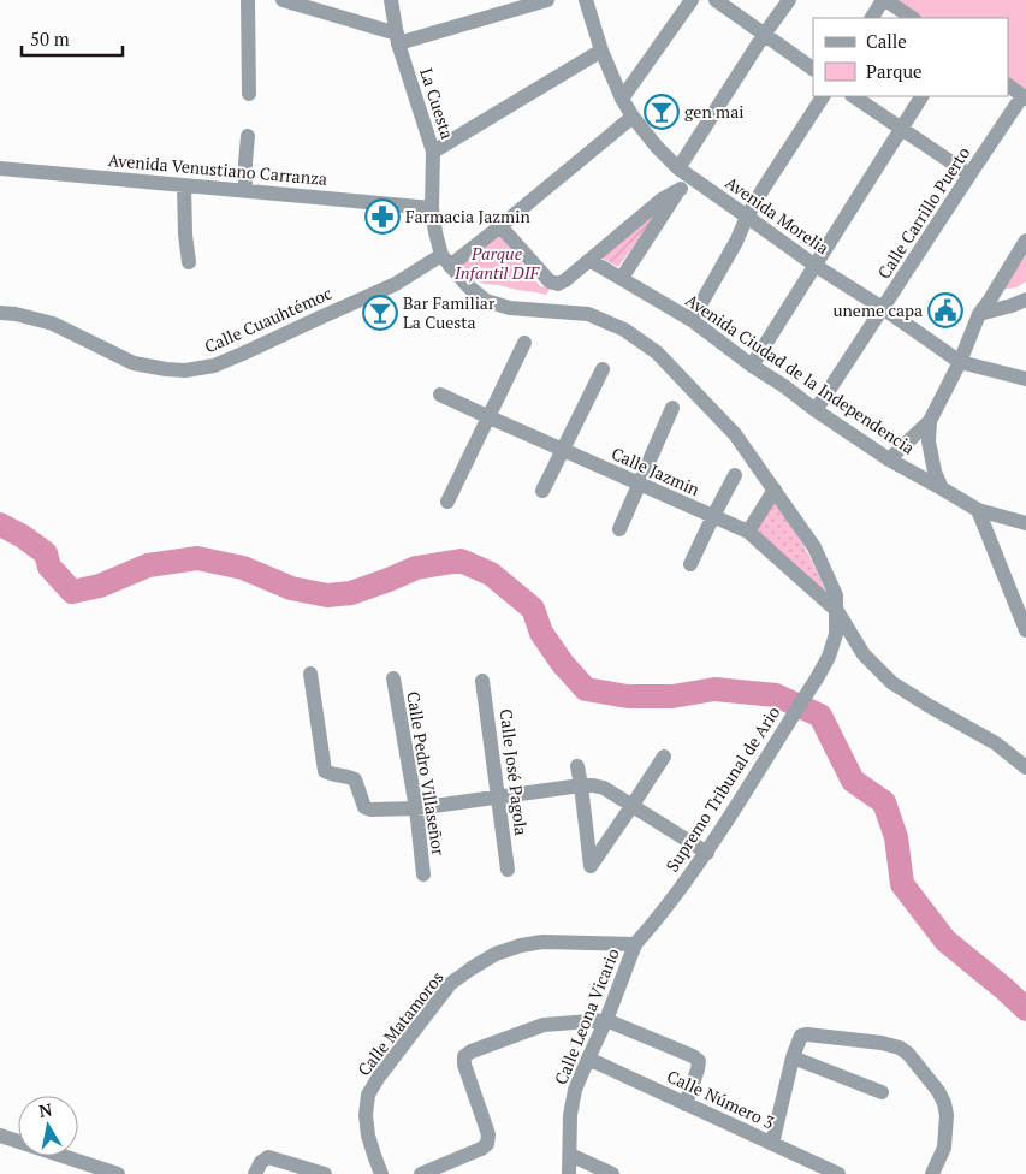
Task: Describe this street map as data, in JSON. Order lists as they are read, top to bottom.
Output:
{
  "streets": {
    "street": [
      "La Cuesta",
      "Avenida Venustiano Carranza",
      "Calle Carrillo Puerto",
      "Avenida Morelia",
      "Calle Cuauhtémoc",
      "Avenida Ciudad de la Independencia",
      "Calle Jazmin",
      "Calle José Pagola",
      "Calle Pedro Villaseñor",
      "Supremo Tribunal de Ario",
      "Calle Leona Vicario",
      "Calle Matamoros",
      "Calle Número 3"
    ]
  },
  "crossings": [
    ["La Cuesta", "Avenida Venustiano Carranza"],
    ["La Cuesta", "Calle Cuauhtémoc"],
    ["Calle Carrillo Puerto", "Avenida Morelia"],
    ["Calle Carrillo Puerto", "Avenida Ciudad de la Independencia"],
    ["Avenida Morelia", "Calle Cuauhtémoc"],
    ["Calle Jazmin", "Supremo Tribunal de Ario"],
    ["Supremo Tribunal de Ario", "Calle Leona Vicario"],
    ["Supremo Tribunal de Ario", "Calle Matamoros"],
    ["Calle Leona Vicario", "Calle Matamoros"],
    ["Calle Leona Vicario", "Calle Número 3"]
  ],
  "parks": ["Parque Infantil DIF"],
  "places": {
    "bar": ["gen mai", "Bar Familiar La Cuesta"],
    "pharmacy": ["Farmacia Jazmin"],
    "public building": ["uneme capa"]
  },
  "legend": ["Calle", "Parque"],
  "scale_bar": "50 m",
  "north": "top"
}
